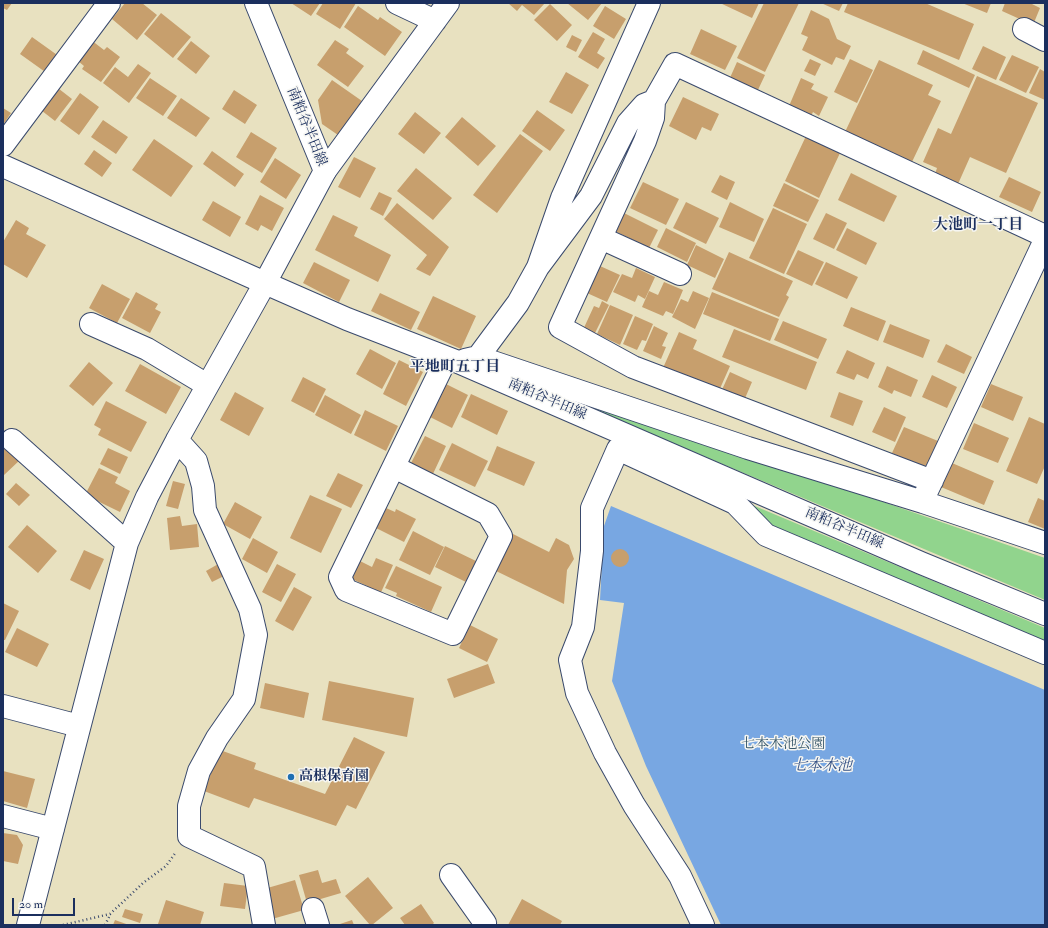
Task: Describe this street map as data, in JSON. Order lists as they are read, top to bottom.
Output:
{
  "streets": {
    "street": ["南粕谷半田線"]
  },
  "districts": ["大池町一丁目", "平地町五丁目"],
  "water": ["七本木池"],
  "parks": ["七本木池公園"],
  "places": ["高根保育園"],
  "scale_bar": "20 m"
}
